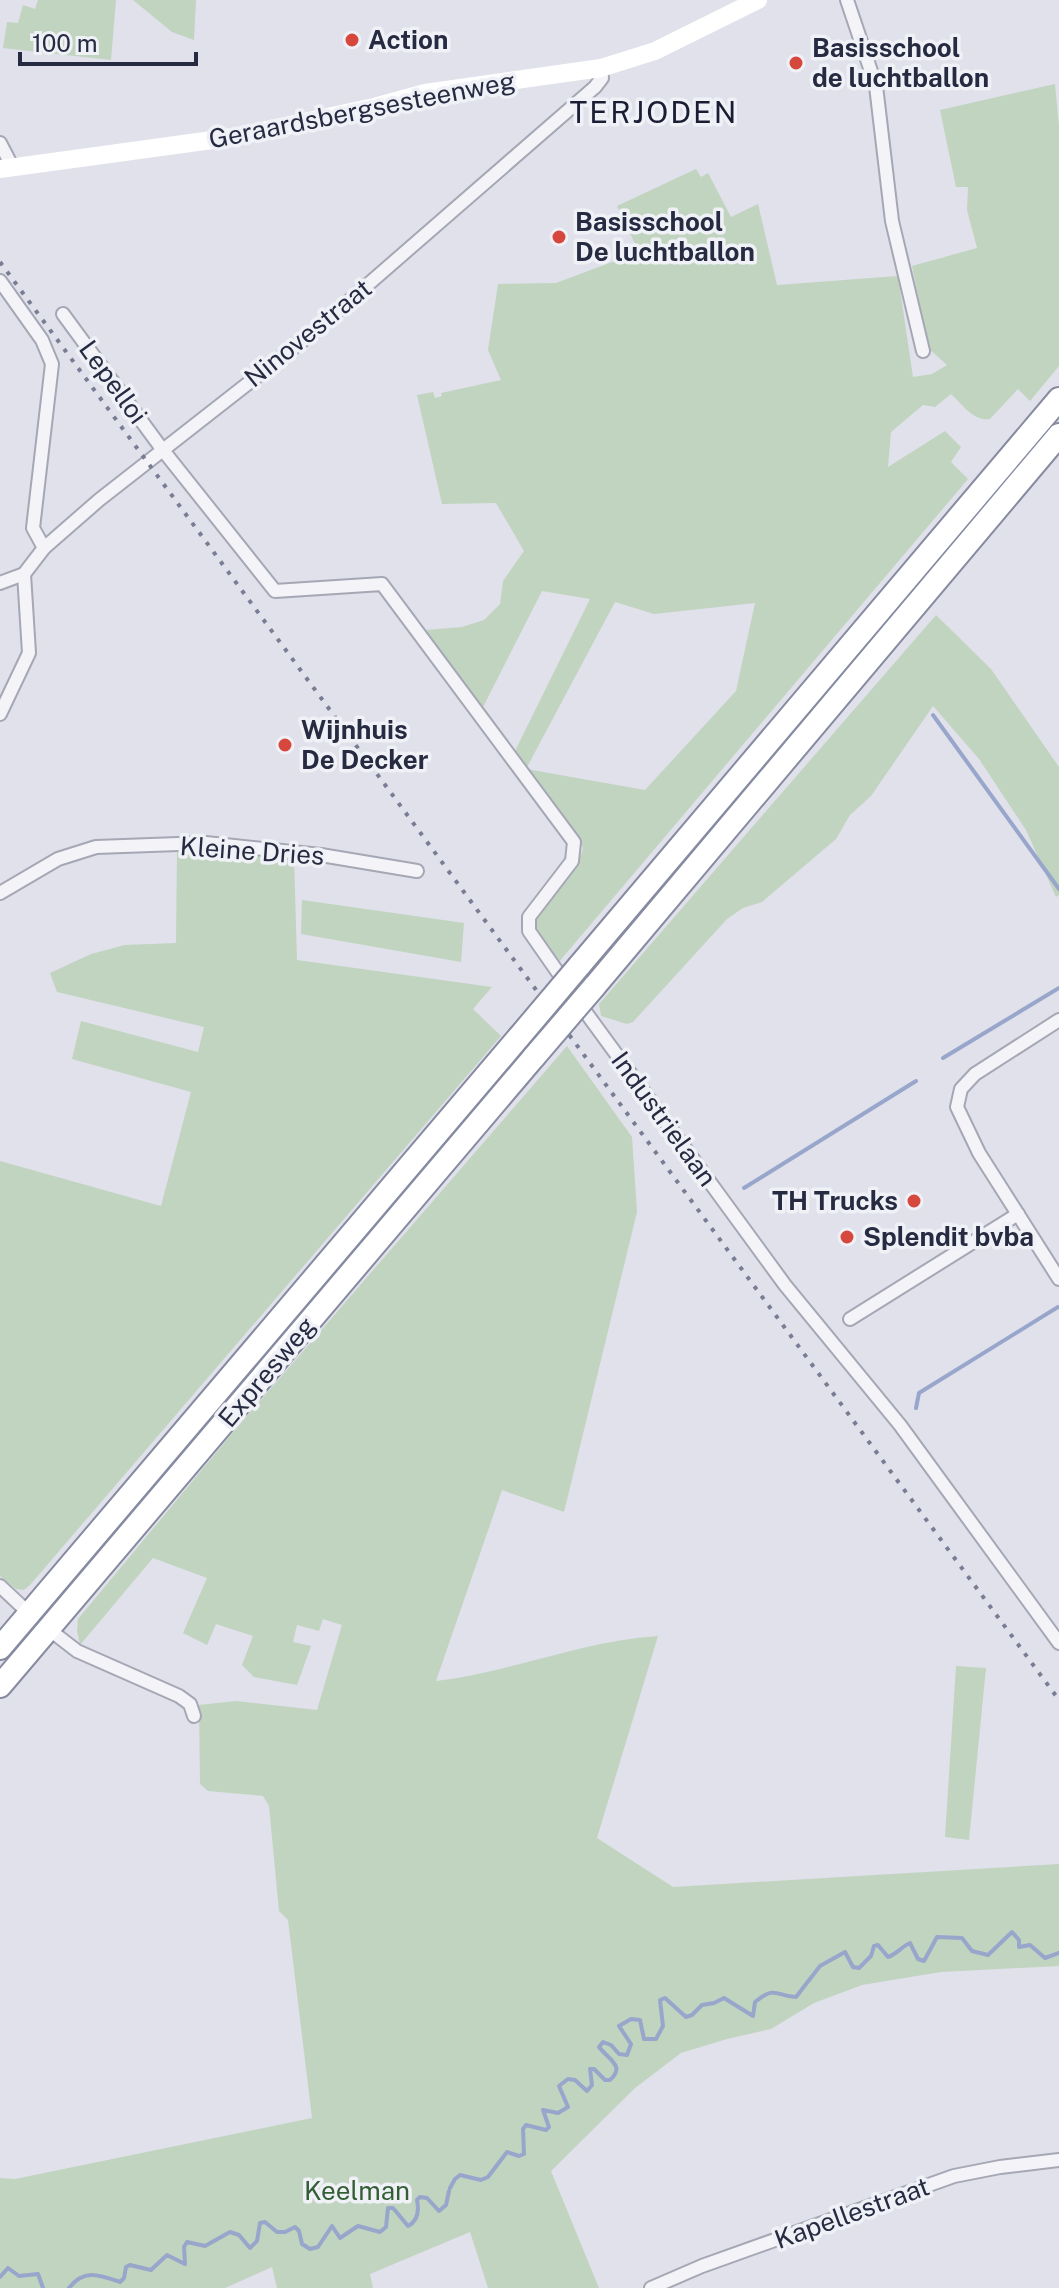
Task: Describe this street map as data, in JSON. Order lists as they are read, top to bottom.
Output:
{
  "streets": {
    "highway": ["Expresweg"],
    "main road": ["Geraardsbergsesteenweg"],
    "street": [
      "Ninovestraat",
      "Lepelloi",
      "Kleine Dries",
      "Industrielaan",
      "Kapellestraat"
    ]
  },
  "crossings": [
    ["Geraardsbergsesteenweg", "Ninovestraat"],
    ["Ninovestraat", "Lepelloi"],
    ["Lepelloi", "Industrielaan"]
  ],
  "districts": ["TERJODEN"],
  "parks": ["Keelman"],
  "places": [
    "Action",
    "Basisschool de luchtballon",
    "Basisschool De luchtballon",
    "Wijnhuis De Decker",
    "TH Trucks",
    "Splendit bvba"
  ],
  "scale_bar": "100 m"
}
